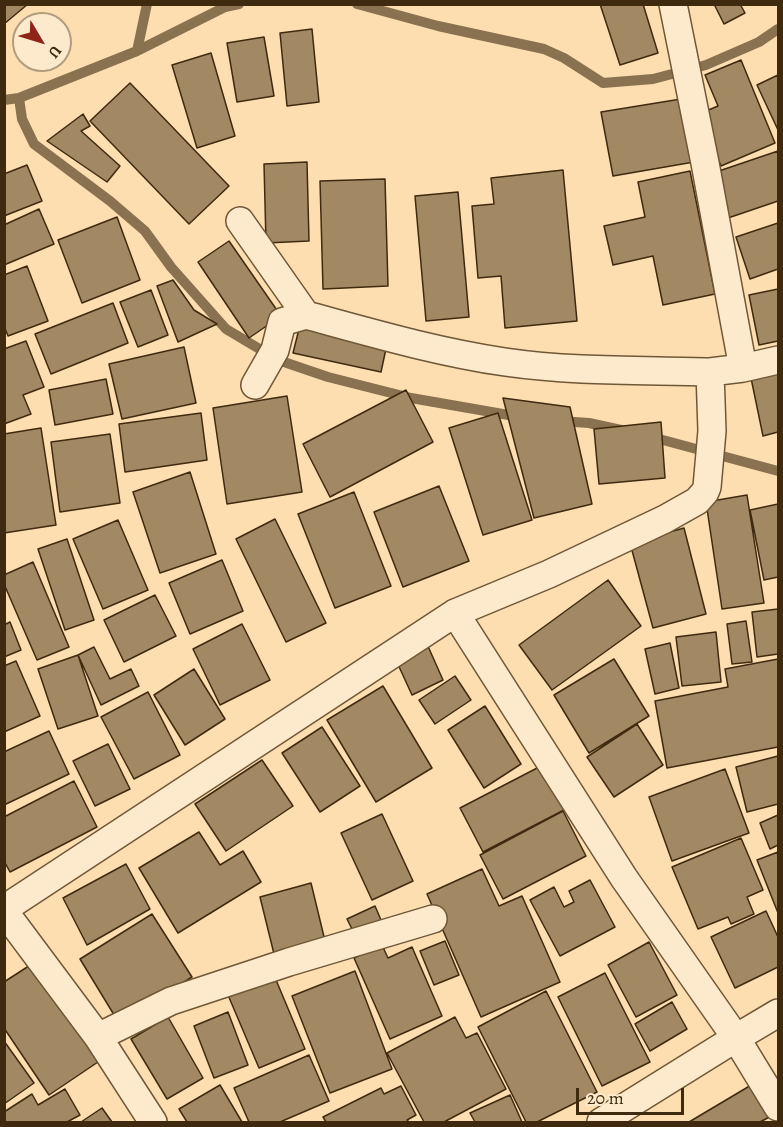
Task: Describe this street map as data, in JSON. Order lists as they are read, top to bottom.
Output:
{
  "scale_bar": "20 m",
  "north": "bottom right"
}
